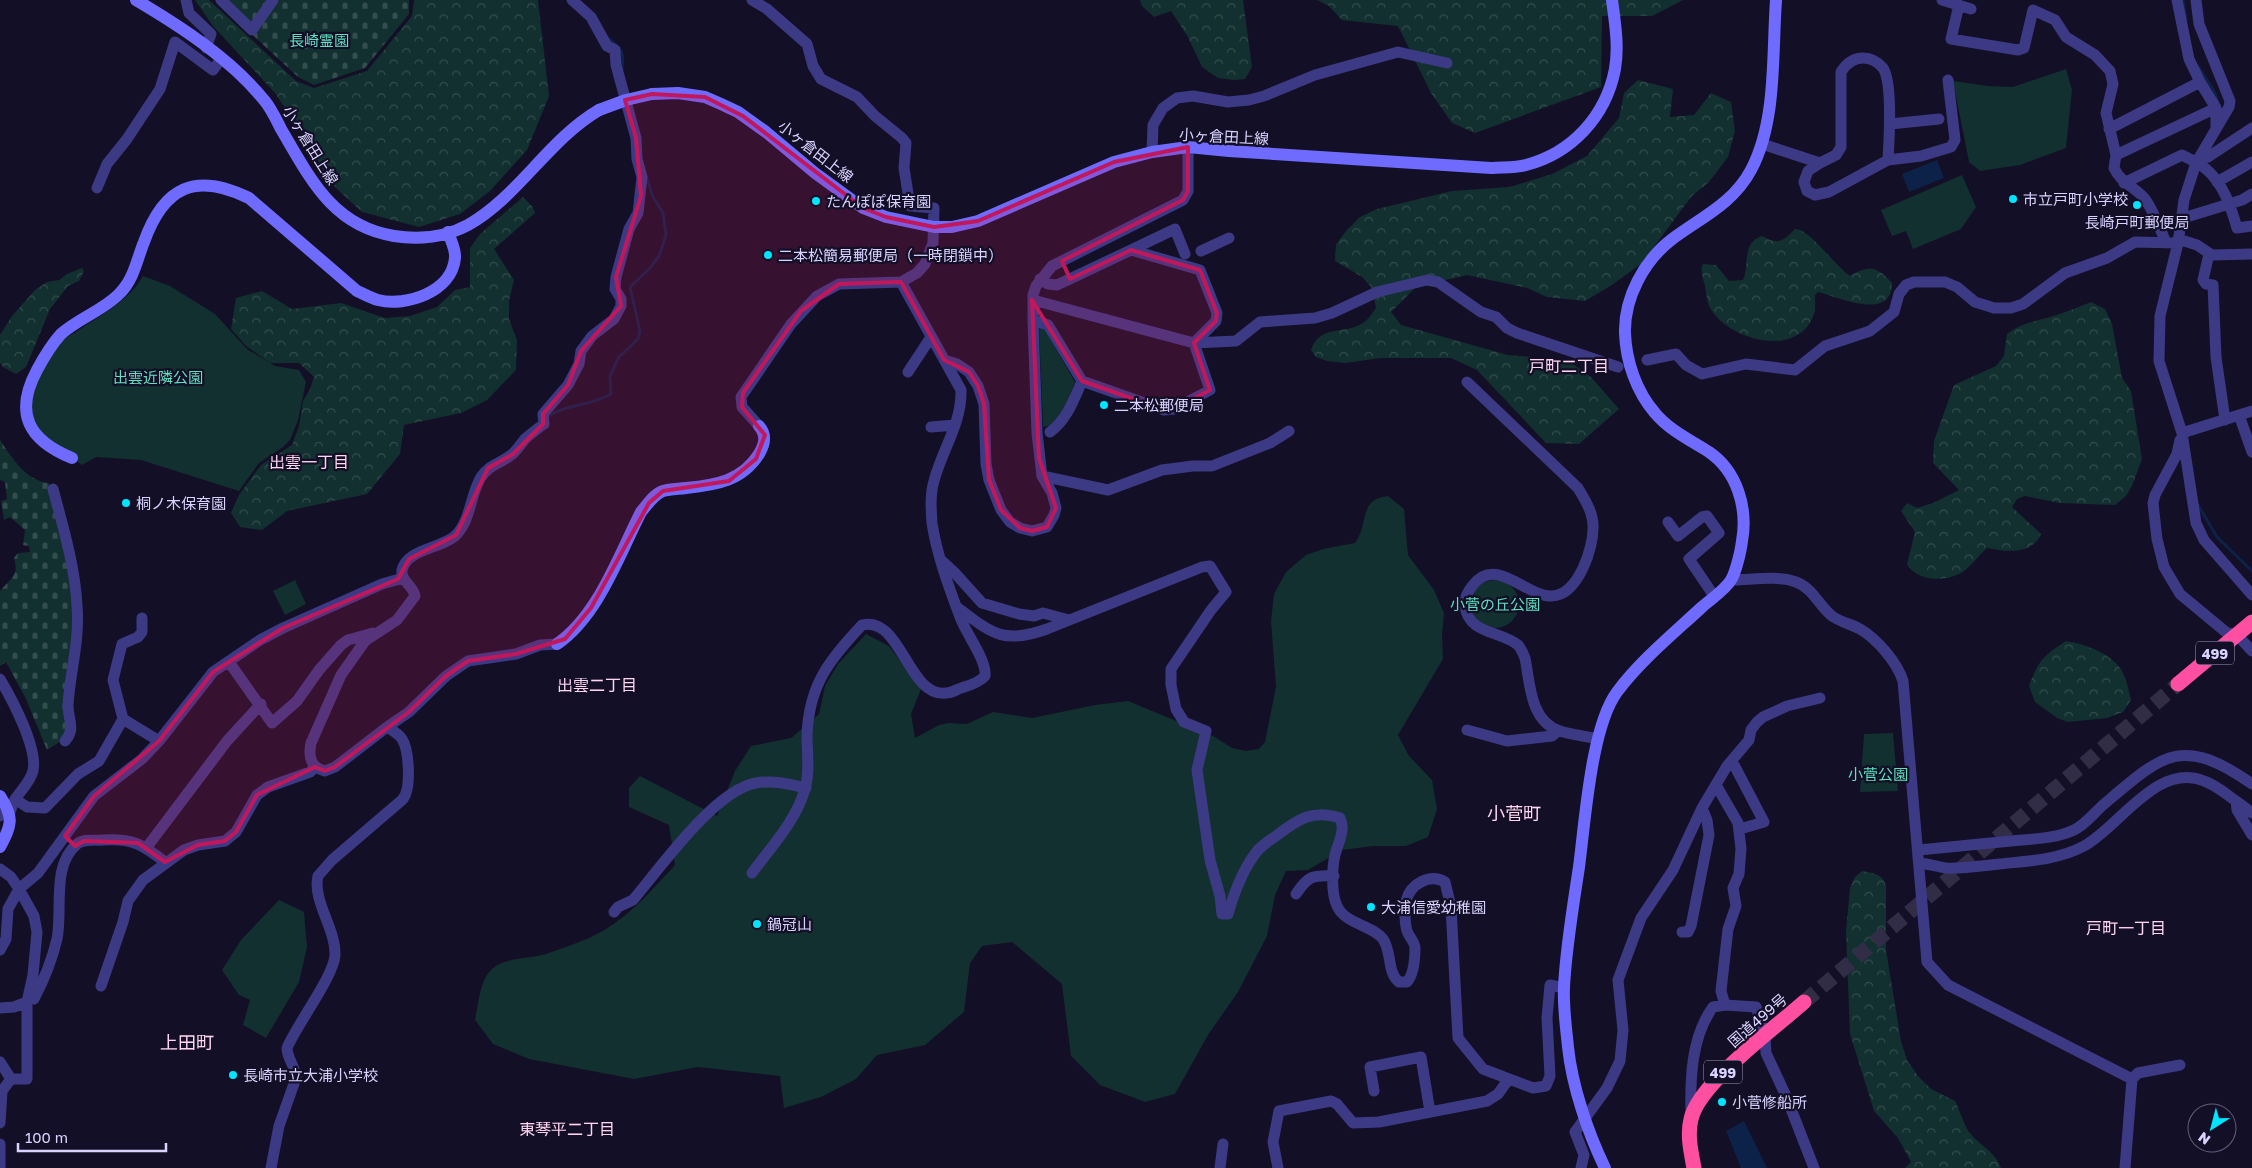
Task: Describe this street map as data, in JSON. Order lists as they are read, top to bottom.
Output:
{
  "streets": {
    "highway": ["499", "国道499号"],
    "street": ["小ヶ倉田上線"]
  },
  "districts": [
    "戸町二丁目",
    "出雲一丁目",
    "出雲二丁目",
    "小菅町",
    "戸町一丁目",
    "上田町",
    "東琴平二丁目"
  ],
  "parks": [
    "長崎霊園",
    "出雲近隣公園",
    "小菅の丘公園",
    "小菅公園"
  ],
  "places": [
    "市立戸町小学校",
    "たんぽぽ保育園",
    "長崎戸町郵便局",
    "二本松簡易郵便局（一時閉鎖中）",
    "二本松郵便局",
    "桐ノ木保育園",
    "大浦信愛幼稚園",
    "鍋冠山",
    "長崎市立大浦小学校",
    "小菅修船所"
  ],
  "scale_bar": "100 m",
  "north": "bottom left"
}
